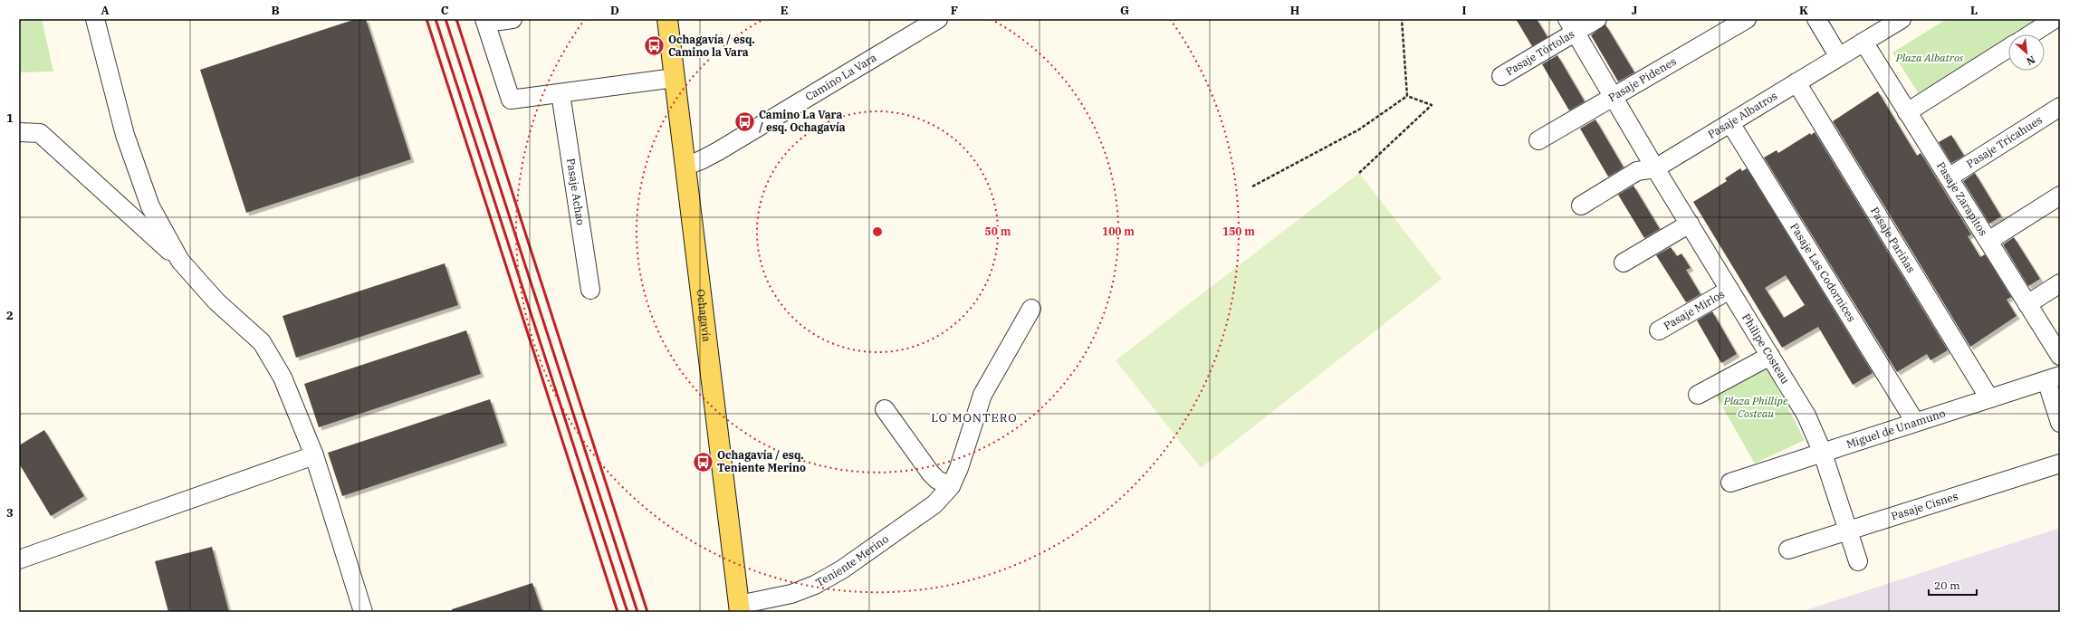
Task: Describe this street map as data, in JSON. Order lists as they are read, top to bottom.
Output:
{
  "streets": {
    "main road": ["Ochagavía"],
    "street": [
      "Pasaje Tórtolas",
      "Camino La Vara",
      "Pasaje Pidenes",
      "Pasaje Albatros",
      "Pasaje Tricahues",
      "Pasaje Achao",
      "Pasaje Zarapitos",
      "Pasaje Pariñas",
      "Pasaje Las Codornices",
      "Pasaje Mirlos",
      "Philipe Costeau",
      "Miguel de Unamuno",
      "Pasaje Cisnes",
      "Teniente Merino"
    ]
  },
  "crossings": [
    ["Pasaje Tórtolas", "Philipe Costeau"],
    ["Camino La Vara", "Ochagavía"],
    ["Pasaje Pidenes", "Philipe Costeau"],
    ["Pasaje Albatros", "Pasaje Zarapitos"],
    ["Pasaje Albatros", "Pasaje Pariñas"],
    ["Pasaje Albatros", "Pasaje Las Codornices"],
    ["Pasaje Albatros", "Philipe Costeau"],
    ["Pasaje Tricahues", "Pasaje Zarapitos"],
    ["Pasaje Pariñas", "Miguel de Unamuno"],
    ["Pasaje Las Codornices", "Miguel de Unamuno"],
    ["Pasaje Mirlos", "Philipe Costeau"],
    ["Ochagavía", "Teniente Merino"],
    ["Philipe Costeau", "Miguel de Unamuno"],
    ["Philipe Costeau", "Pasaje Cisnes"]
  ],
  "districts": ["LO MONTERO"],
  "parks": ["Plaza Albatros", "Plaza Phillipe Costeau"],
  "places": {
    "bus stop": ["Ochagavía / esq. Camino la Vara", "Camino La Vara / esq. Ochagavía", "Ochagavía / esq. Teniente Merino"]
  },
  "scale_bar": "20 m",
  "north": "bottom right",
  "grid": {
    "columns": [
      "A",
      "B",
      "C",
      "D",
      "E",
      "F",
      "G",
      "H",
      "I",
      "J",
      "K",
      "L"
    ],
    "rows": ["1", "2", "3"]
  },
  "rings": ["50 m", "100 m", "150 m"]
}
